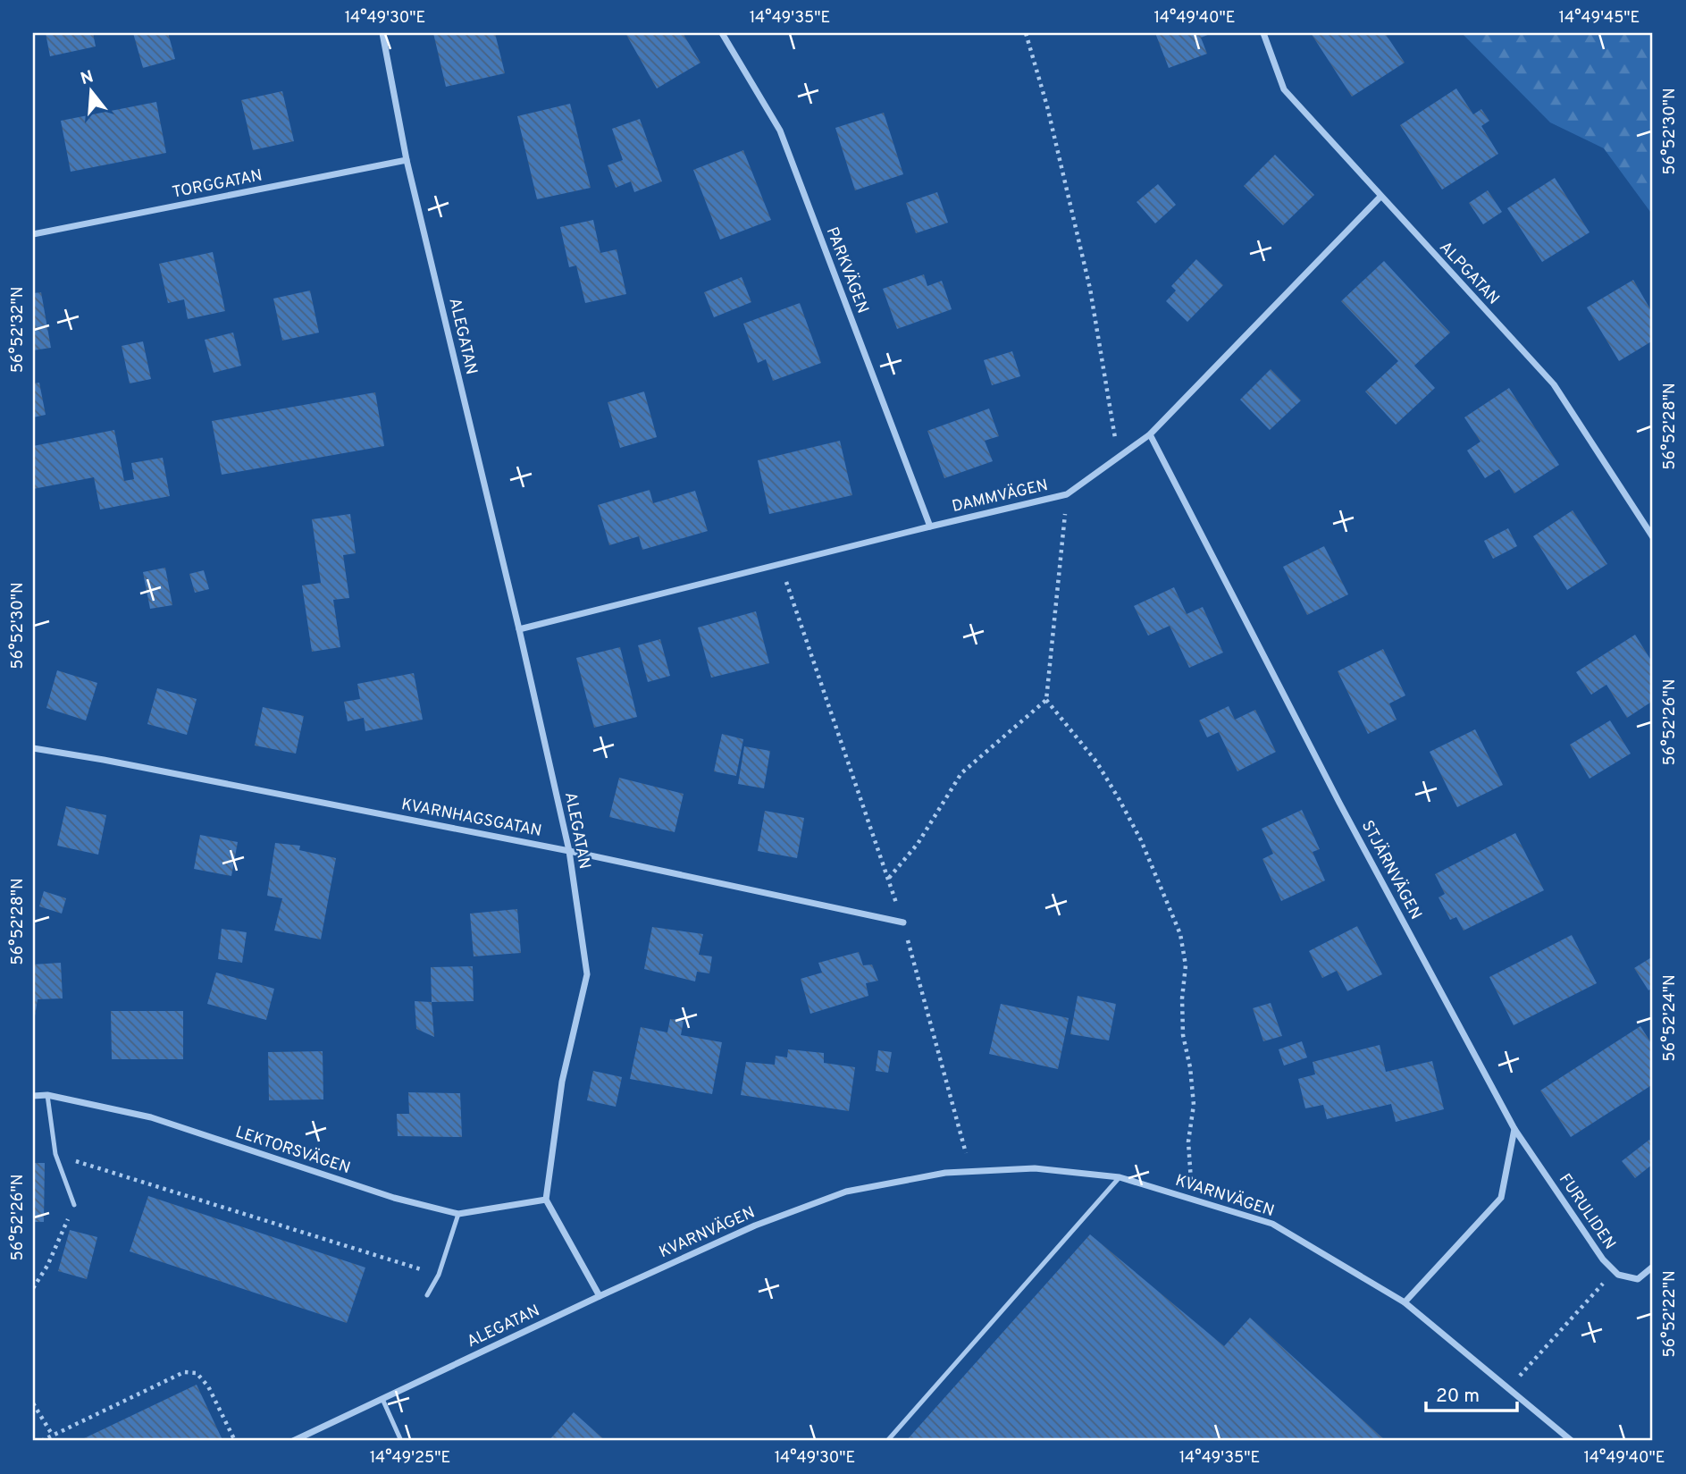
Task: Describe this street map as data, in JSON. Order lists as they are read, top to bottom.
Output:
{
  "streets": {
    "street": [
      "TORGGATAN",
      "PARKVÄGEN",
      "ALPGATAN",
      "ALEGATAN",
      "DAMMVÄGEN",
      "KVARNHAGSGATAN",
      "STJÄRNVÄGEN",
      "LEKTORSVÄGEN",
      "KVARNVÄGEN",
      "FURULIDEN"
    ]
  },
  "crossings": [
    ["TORGGATAN", "ALEGATAN"],
    ["PARKVÄGEN", "DAMMVÄGEN"],
    ["ALPGATAN", "DAMMVÄGEN"],
    ["ALEGATAN", "DAMMVÄGEN"],
    ["ALEGATAN", "KVARNHAGSGATAN"],
    ["ALEGATAN", "LEKTORSVÄGEN"],
    ["ALEGATAN", "KVARNVÄGEN"],
    ["DAMMVÄGEN", "STJÄRNVÄGEN"],
    ["STJÄRNVÄGEN", "FURULIDEN"]
  ],
  "scale_bar": "20 m",
  "north": "top",
  "coordinates": [
    "14°49'30\"E",
    "14°49'35\"E",
    "14°49'40\"E",
    "14°49'45\"E",
    "56°52'30\"N",
    "56°52'32\"N",
    "56°52'28\"N",
    "56°52'26\"N",
    "56°52'24\"N",
    "56°52'22\"N",
    "14°49'25\"E"
  ]
}
